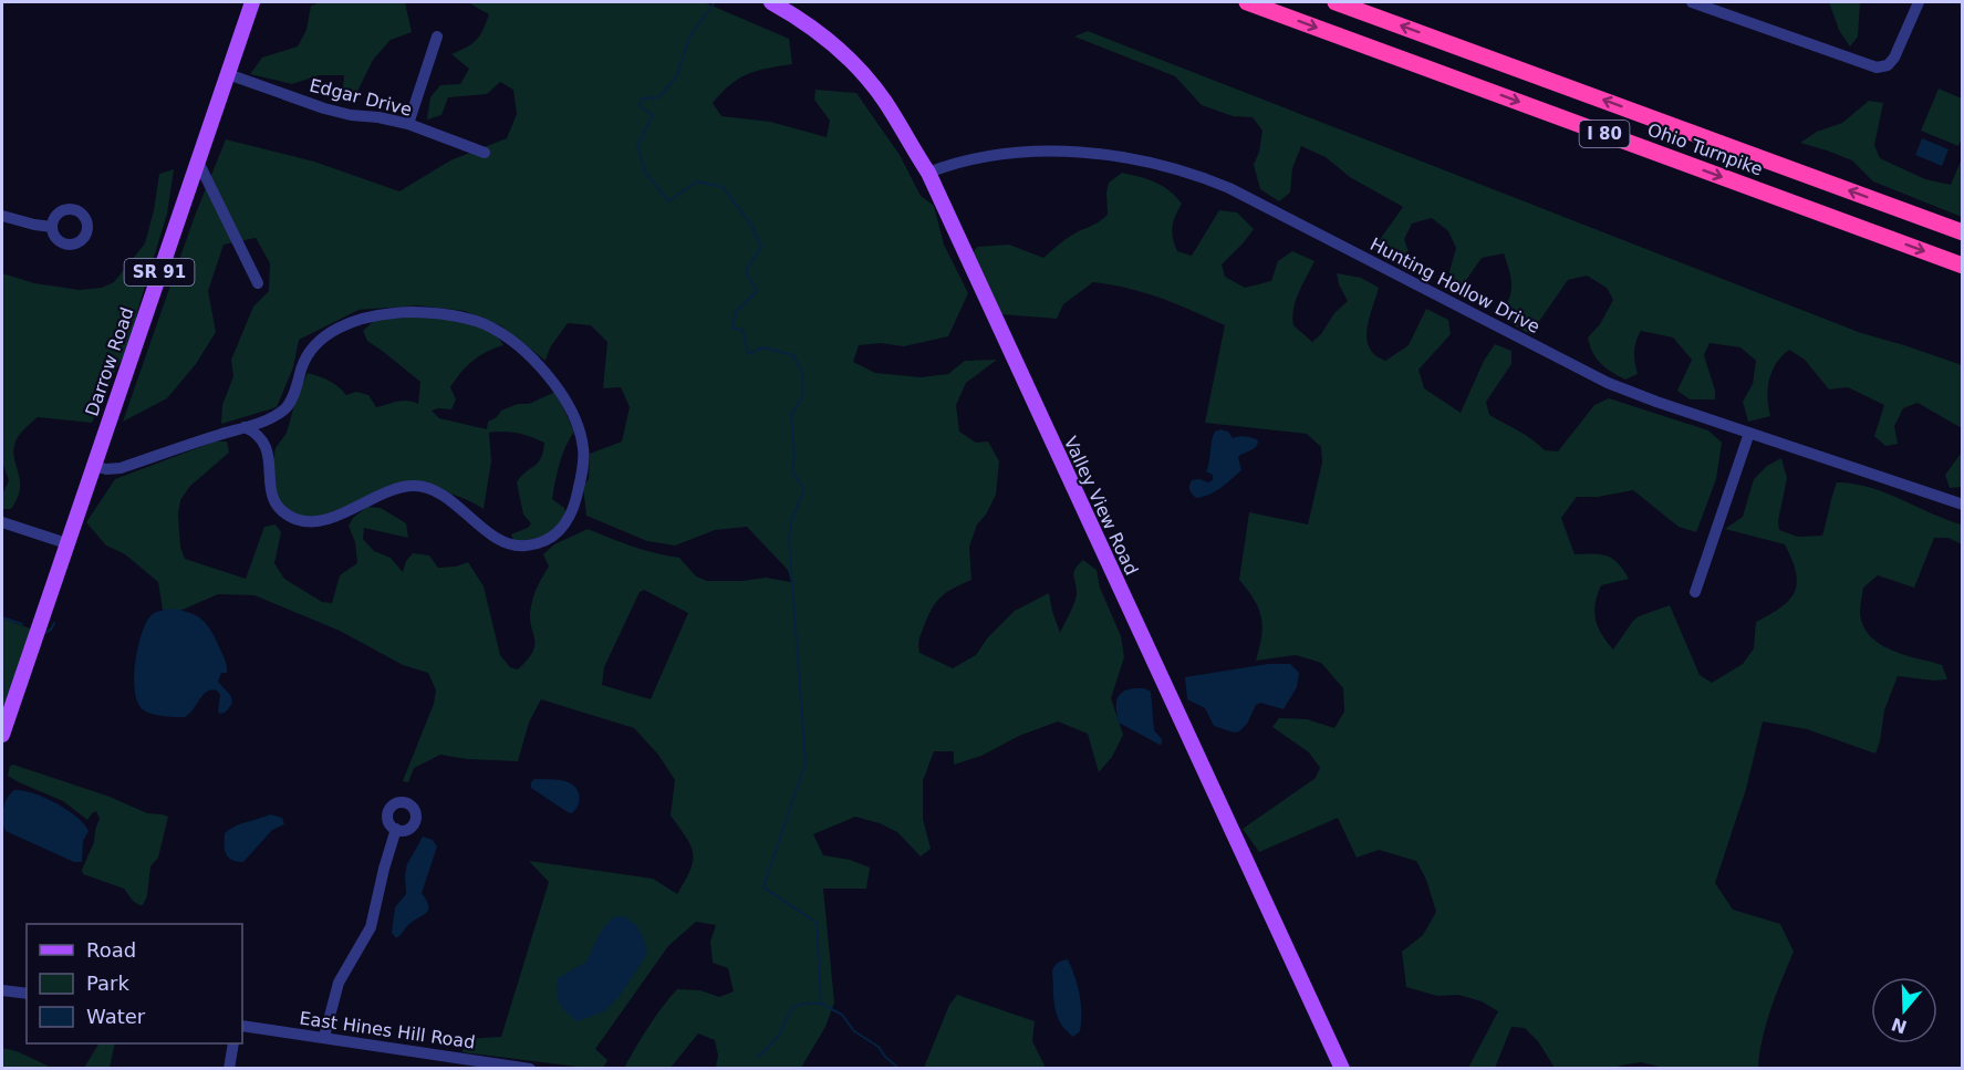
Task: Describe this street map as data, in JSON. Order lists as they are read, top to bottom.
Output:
{
  "streets": {
    "highway": ["I 80", "Ohio Turnpike"],
    "main road": ["SR 91", "Darrow Road", "Valley View Road"],
    "street": ["Edgar Drive", "Hunting Hollow Drive", "East Hines Hill Road"]
  },
  "crossings": [
    ["Edgar Drive", "Darrow Road"],
    ["Hunting Hollow Drive", "Valley View Road"]
  ],
  "legend": ["Road", "Park", "Water"],
  "north": "bottom"
}
